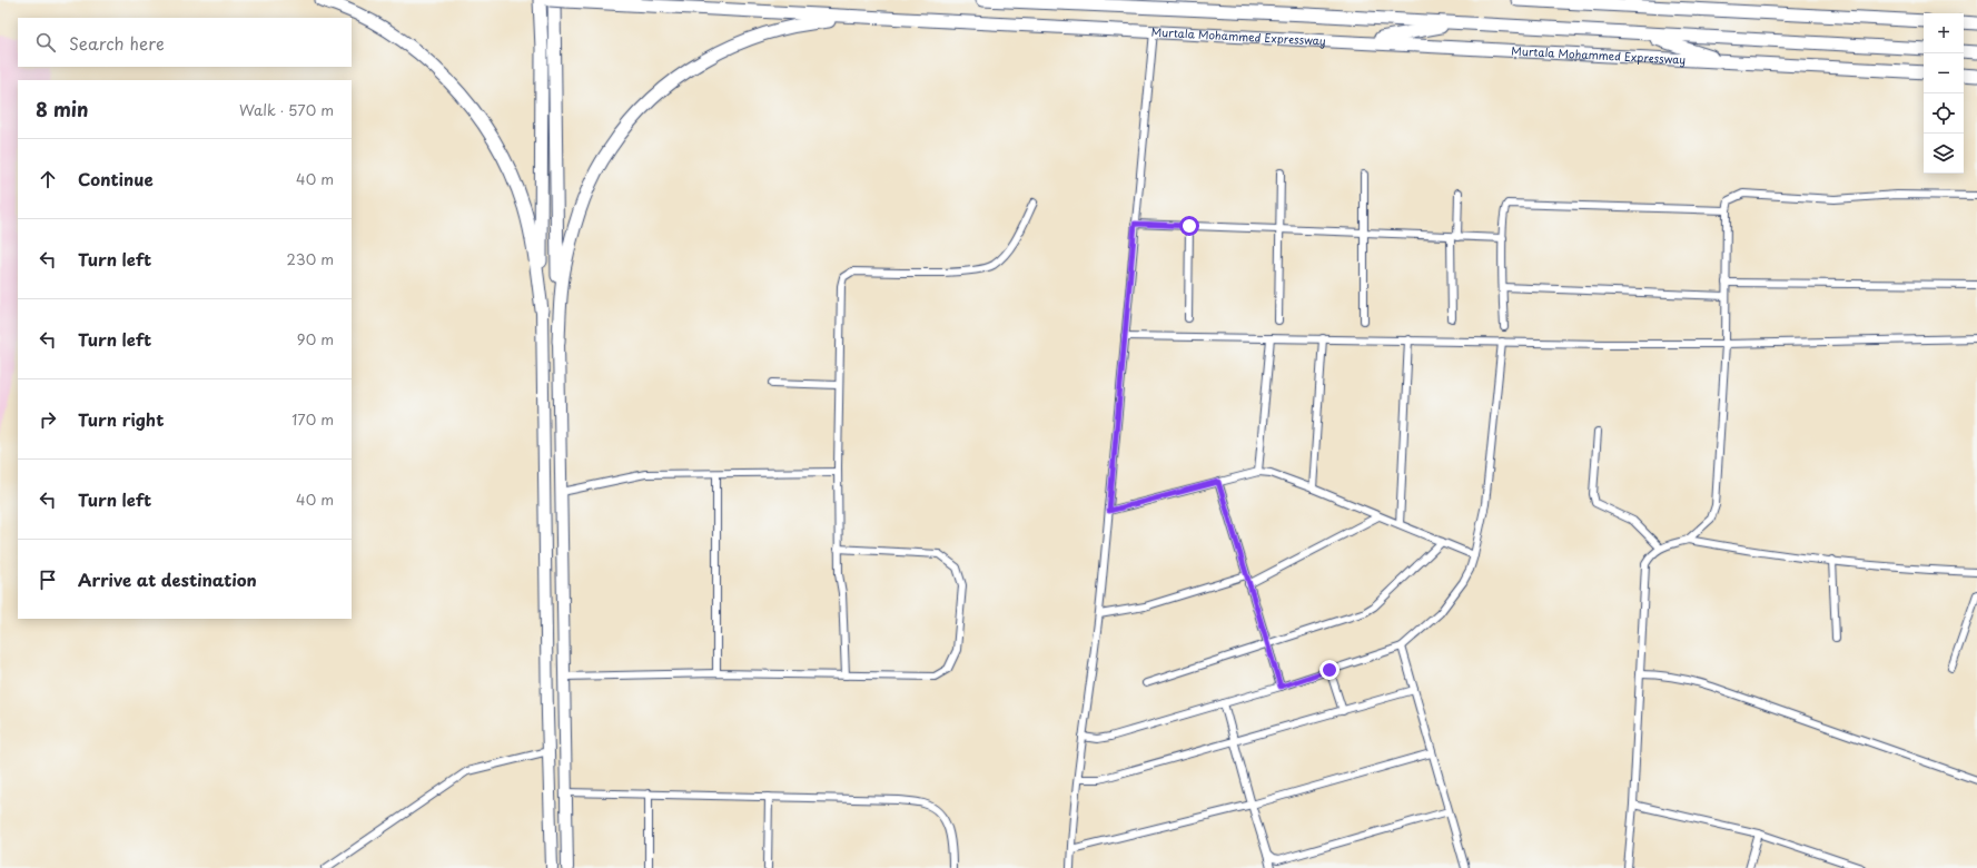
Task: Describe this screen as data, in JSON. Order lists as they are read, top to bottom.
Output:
{
  "streets": {
    "highway": ["Murtala Mohammed Expressway"]
  },
  "page": {
    "map_buttons": ["+", "−"],
    "search": "Search here",
    "heading": ["8 min", "Walk · 570 m"],
    "list": [
      ["Continue", "40 m"],
      ["Turn left", "230 m"],
      ["Turn left", "90 m"],
      ["Turn right", "170 m"],
      ["Turn left", "40 m"],
      "Arrive at destination"
    ]
  }
}
